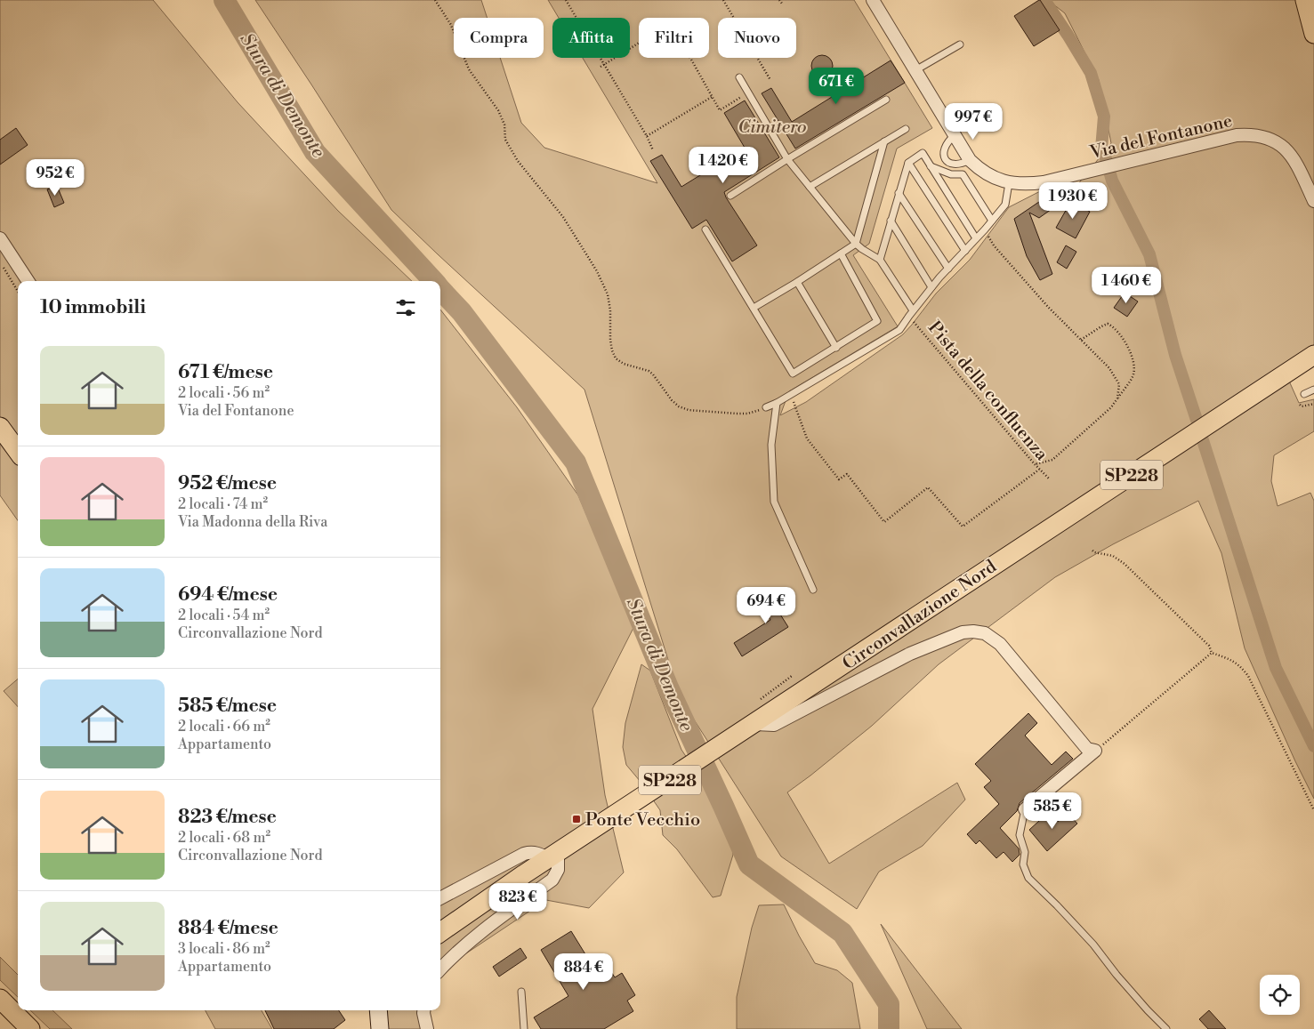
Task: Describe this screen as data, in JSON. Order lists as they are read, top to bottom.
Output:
{
  "streets": {
    "main road": ["SP228", "Circonvallazione Nord"],
    "street": ["Via del Fontanone"],
    "path": ["Pista della confluenza"]
  },
  "water": ["Stura di Demonte"],
  "parks": ["Cimitero"],
  "places": {
    "transit": ["Ponte Vecchio"]
  },
  "page": {
    "chip": [
      "Compra",
      "Affitta",
      "Filtri",
      "Nuovo"
    ],
    "price": [
      "671 €",
      "997 €",
      "1 420 €",
      "952 €",
      "1 930 €",
      "1 460 €",
      "694 €",
      "585 €",
      "823 €",
      "884 €"
    ],
    "heading": "10 immobili",
    "list": [
      {
        "name": "671 €/mese",
        "note": "2 locali · 56 m² · Via del Fontanone"
      },
      {
        "name": "952 €/mese",
        "note": "2 locali · 74 m² · Via Madonna della Riva"
      },
      {
        "name": "694 €/mese",
        "note": "2 locali · 54 m² · Circonvallazione Nord"
      },
      {
        "name": "585 €/mese",
        "note": "2 locali · 66 m² · Appartamento"
      },
      {
        "name": "823 €/mese",
        "note": "2 locali · 68 m² · Circonvallazione Nord"
      },
      {
        "name": "884 €/mese",
        "note": "3 locali · 86 m² · Appartamento"
      }
    ]
  }
}
